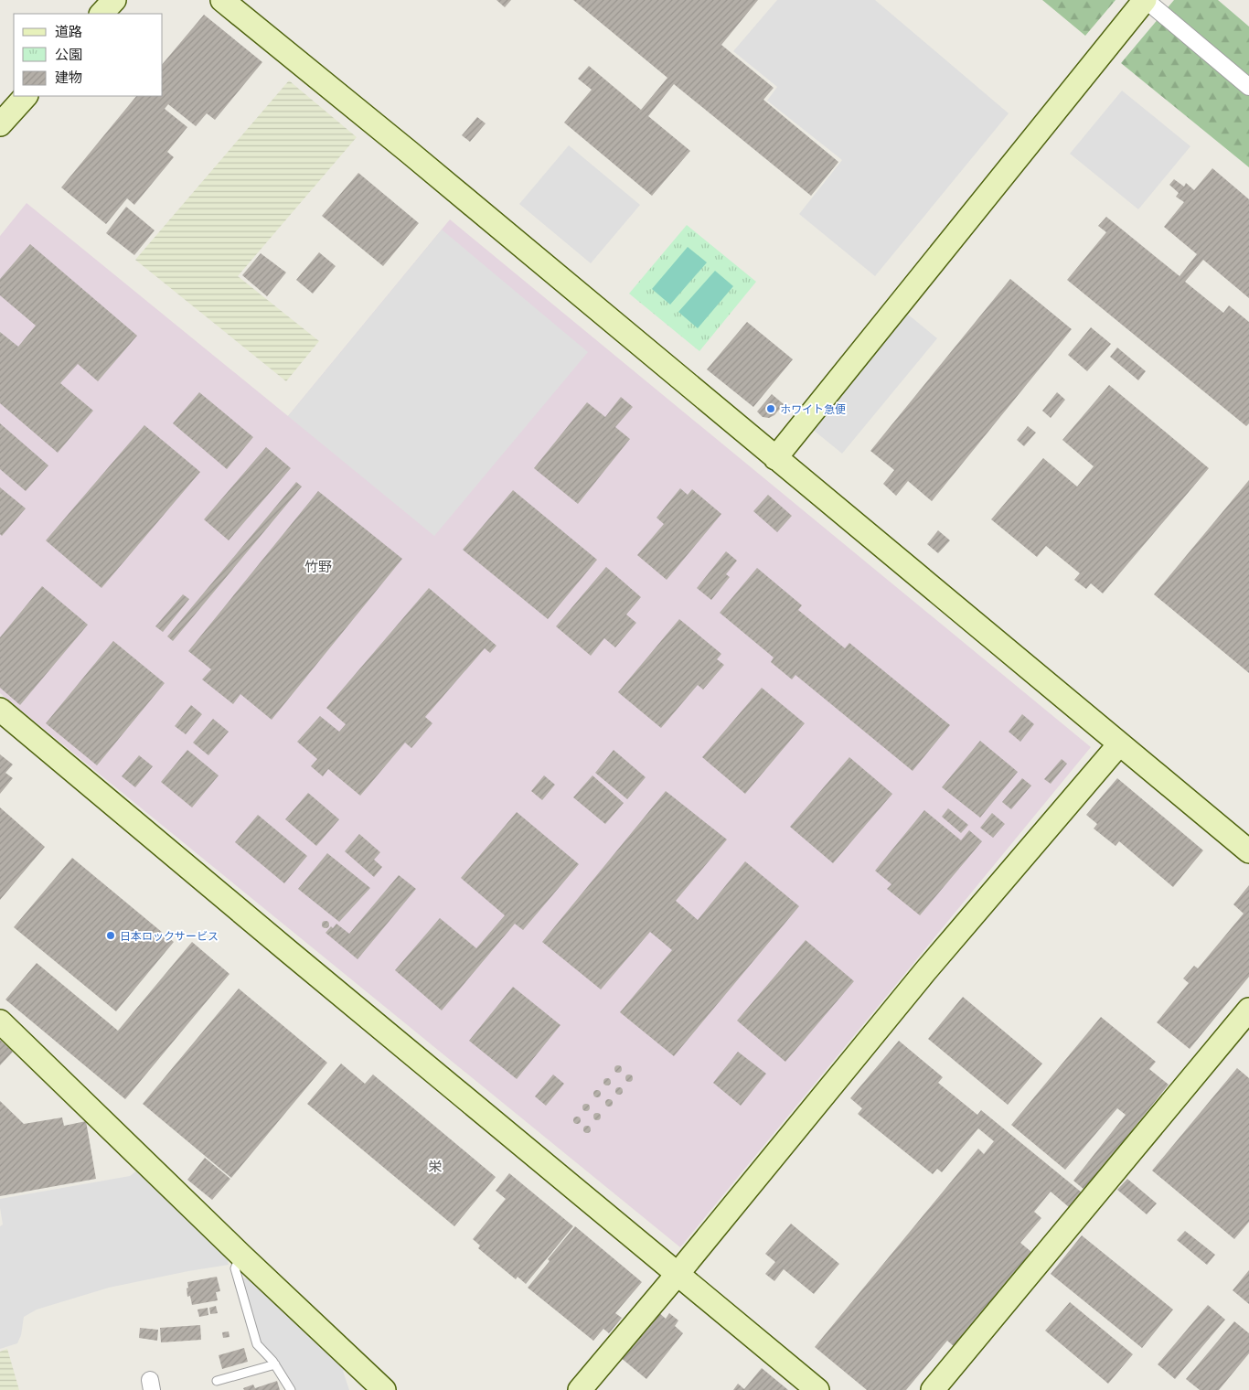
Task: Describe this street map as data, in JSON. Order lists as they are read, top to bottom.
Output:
{
  "districts": ["竹野", "栄"],
  "places": ["ホワイト急便", "日本ロックサービス"],
  "legend": ["道路", "公園", "建物"]
}
